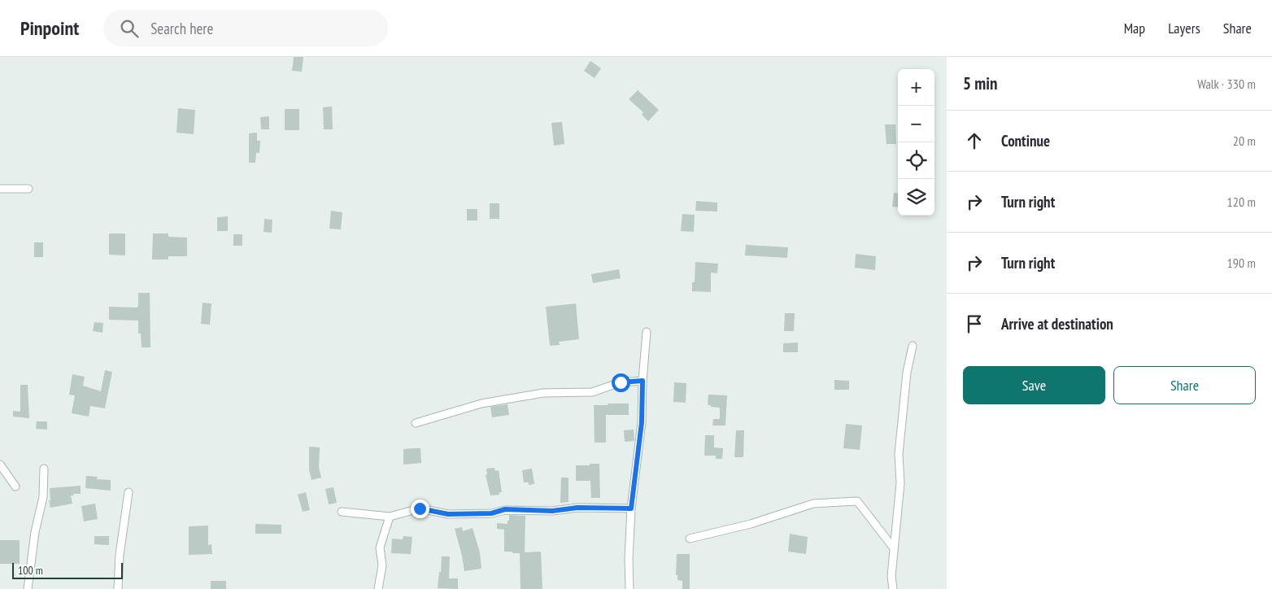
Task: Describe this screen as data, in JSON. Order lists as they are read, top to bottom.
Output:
{
  "scale_bar": "100 m",
  "page": {
    "header": "Pinpoint",
    "search": "Search here",
    "nav": ["Map", "Layers", "Share"],
    "heading": ["5 min", "Walk · 330 m"],
    "map_buttons": ["+", "−"],
    "list": [
      ["Continue", "20 m"],
      ["Turn right", "120 m"],
      ["Turn right", "190 m"],
      "Arrive at destination"
    ],
    "buttons": ["Save", "Share"],
    "scale": "100 m"
  }
}
